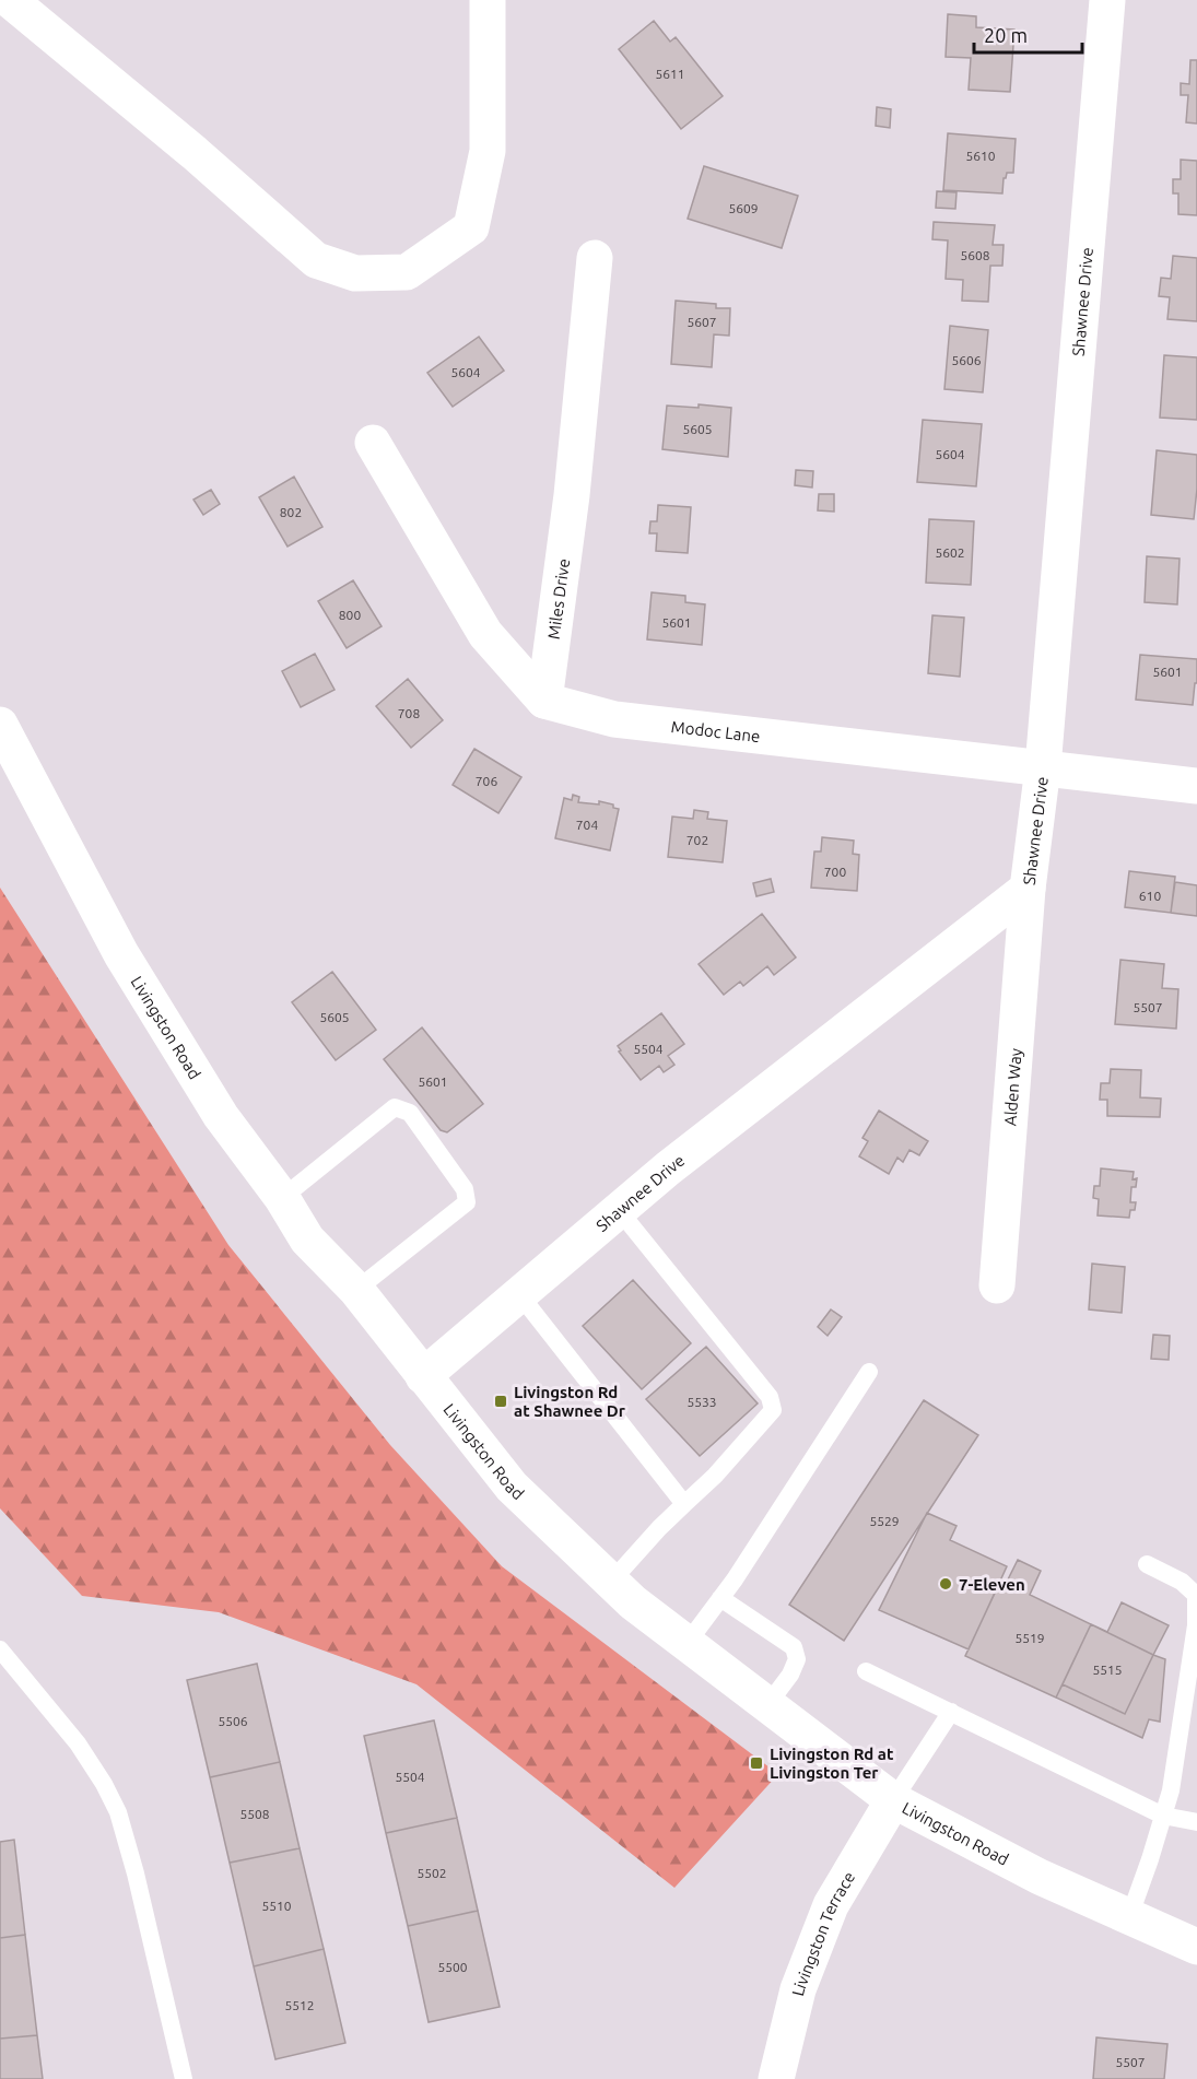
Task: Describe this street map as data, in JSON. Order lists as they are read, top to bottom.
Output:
{
  "streets": {
    "street": [
      "Shawnee Drive",
      "Miles Drive",
      "Modoc Lane",
      "Livingston Road",
      "Alden Way",
      "Livingston Terrace"
    ]
  },
  "crossings": [
    ["Shawnee Drive", "Modoc Lane"],
    ["Shawnee Drive", "Livingston Road"],
    ["Shawnee Drive", "Alden Way"],
    ["Miles Drive", "Modoc Lane"],
    ["Livingston Road", "Livingston Terrace"]
  ],
  "places": {
    "transit": ["Livingston Rd at Shawnee Dr", "Livingston Rd at Livingston Ter"],
    "other": ["7-Eleven"]
  },
  "house_numbers": [
    "5611",
    "5610",
    "5609",
    "5608",
    "5607",
    "5606",
    "5604",
    "5605",
    "5604",
    "802",
    "5602",
    "800",
    "5601",
    "5601",
    "708",
    "706",
    "704",
    "702",
    "700",
    "610",
    "5507",
    "5605",
    "5504",
    "5601",
    "5533",
    "5529",
    "5519",
    "5515",
    "5506",
    "5504",
    "5508",
    "5502",
    "5510",
    "5500",
    "5512",
    "5507"
  ],
  "scale_bar": "20 m"
}
